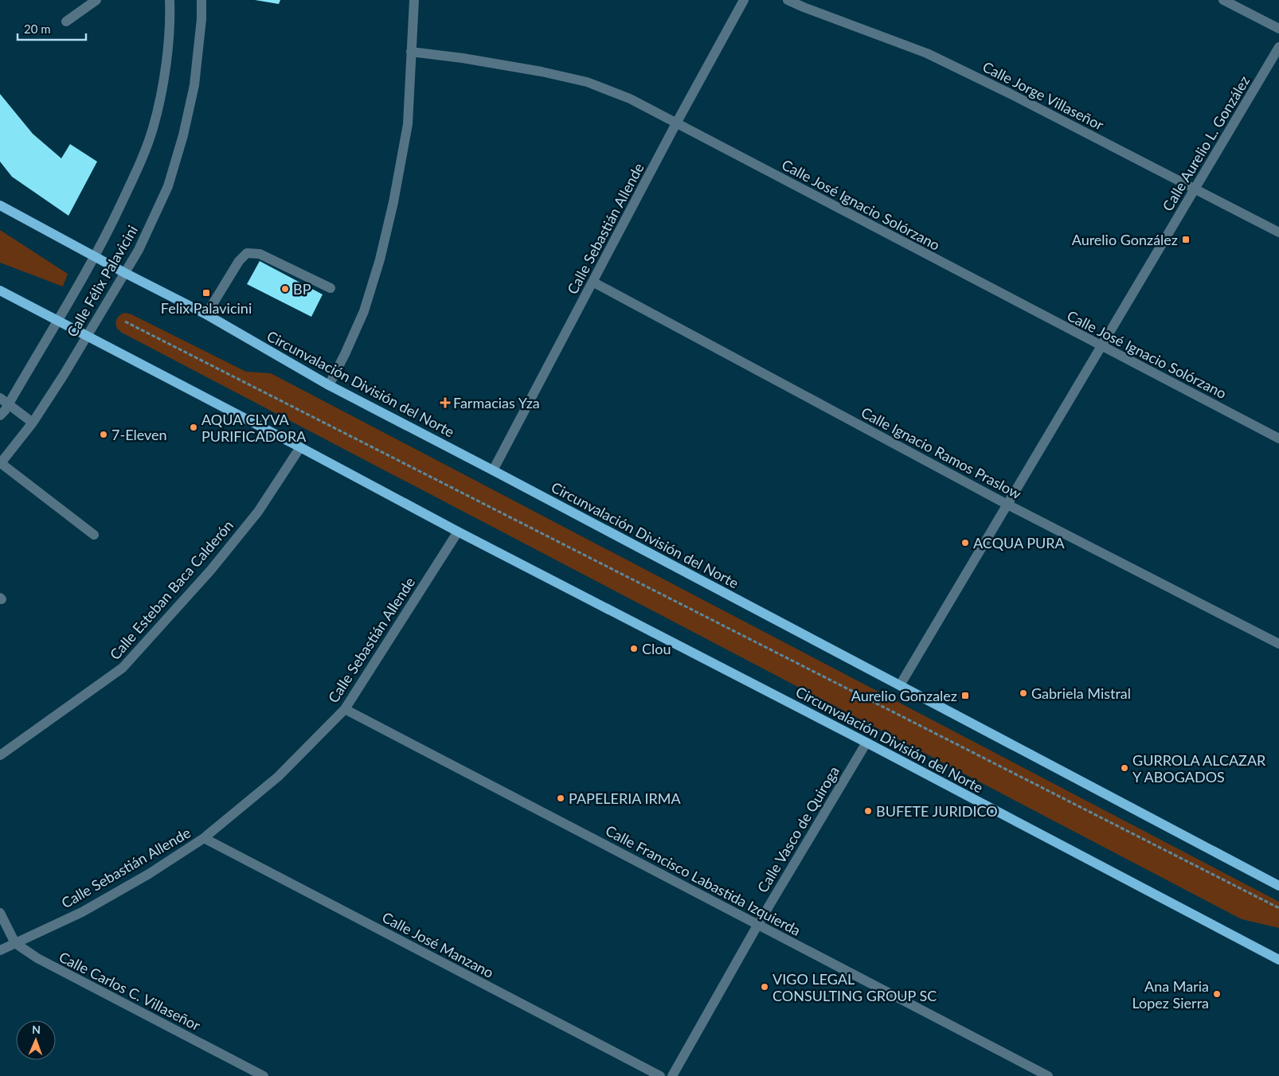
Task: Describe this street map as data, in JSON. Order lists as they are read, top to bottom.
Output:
{
  "streets": {
    "main road": ["Circunvalación División del Norte"],
    "street": [
      "Calle Jorge Villaseñor",
      "Calle Aurelio L. González",
      "Calle José Ignacio Solórzano",
      "Calle Sebastián Allende",
      "Calle Félix Palavicini",
      "Calle Ignacio Ramos Praslow",
      "Calle Esteban Baca Calderón",
      "Calle Vasco de Quiroga",
      "Calle Francisco Labastida Izquierda",
      "Calle José Manzano",
      "Calle Carlos C. Villaseñor"
    ]
  },
  "crossings": [
    ["Calle Jorge Villaseñor", "Calle Aurelio L. González"],
    ["Calle Aurelio L. González", "Calle José Ignacio Solórzano"],
    ["Calle Aurelio L. González", "Circunvalación División del Norte"],
    ["Calle Aurelio L. González", "Calle Ignacio Ramos Praslow"],
    ["Calle José Ignacio Solórzano", "Calle Sebastián Allende"],
    ["Calle Sebastián Allende", "Circunvalación División del Norte"],
    ["Calle Sebastián Allende", "Calle Ignacio Ramos Praslow"],
    ["Calle Sebastián Allende", "Calle Francisco Labastida Izquierda"],
    ["Calle Sebastián Allende", "Calle José Manzano"],
    ["Calle Sebastián Allende", "Calle Carlos C. Villaseñor"],
    ["Calle Félix Palavicini", "Circunvalación División del Norte"],
    ["Circunvalación División del Norte", "Calle Esteban Baca Calderón"],
    ["Circunvalación División del Norte", "Calle Vasco de Quiroga"],
    ["Calle Vasco de Quiroga", "Calle Francisco Labastida Izquierda"]
  ],
  "places": {
    "transit": ["Aurelio González", "Felix Palavicini", "Aurelio Gonzalez"],
    "other": [
      "BP",
      "AQUA CLYVA PURIFICADORA",
      "7-Eleven",
      "ACQUA PURA",
      "Clou",
      "Gabriela Mistral",
      "GURROLA ALCAZAR Y ABOGADOS",
      "PAPELERIA IRMA",
      "BUFETE JURIDICO",
      "VIGO LEGAL CONSULTING GROUP SC",
      "Ana Maria Lopez Sierra"
    ],
    "health": ["Farmacias Yza"]
  },
  "scale_bar": "20 m",
  "north": "top"
}
